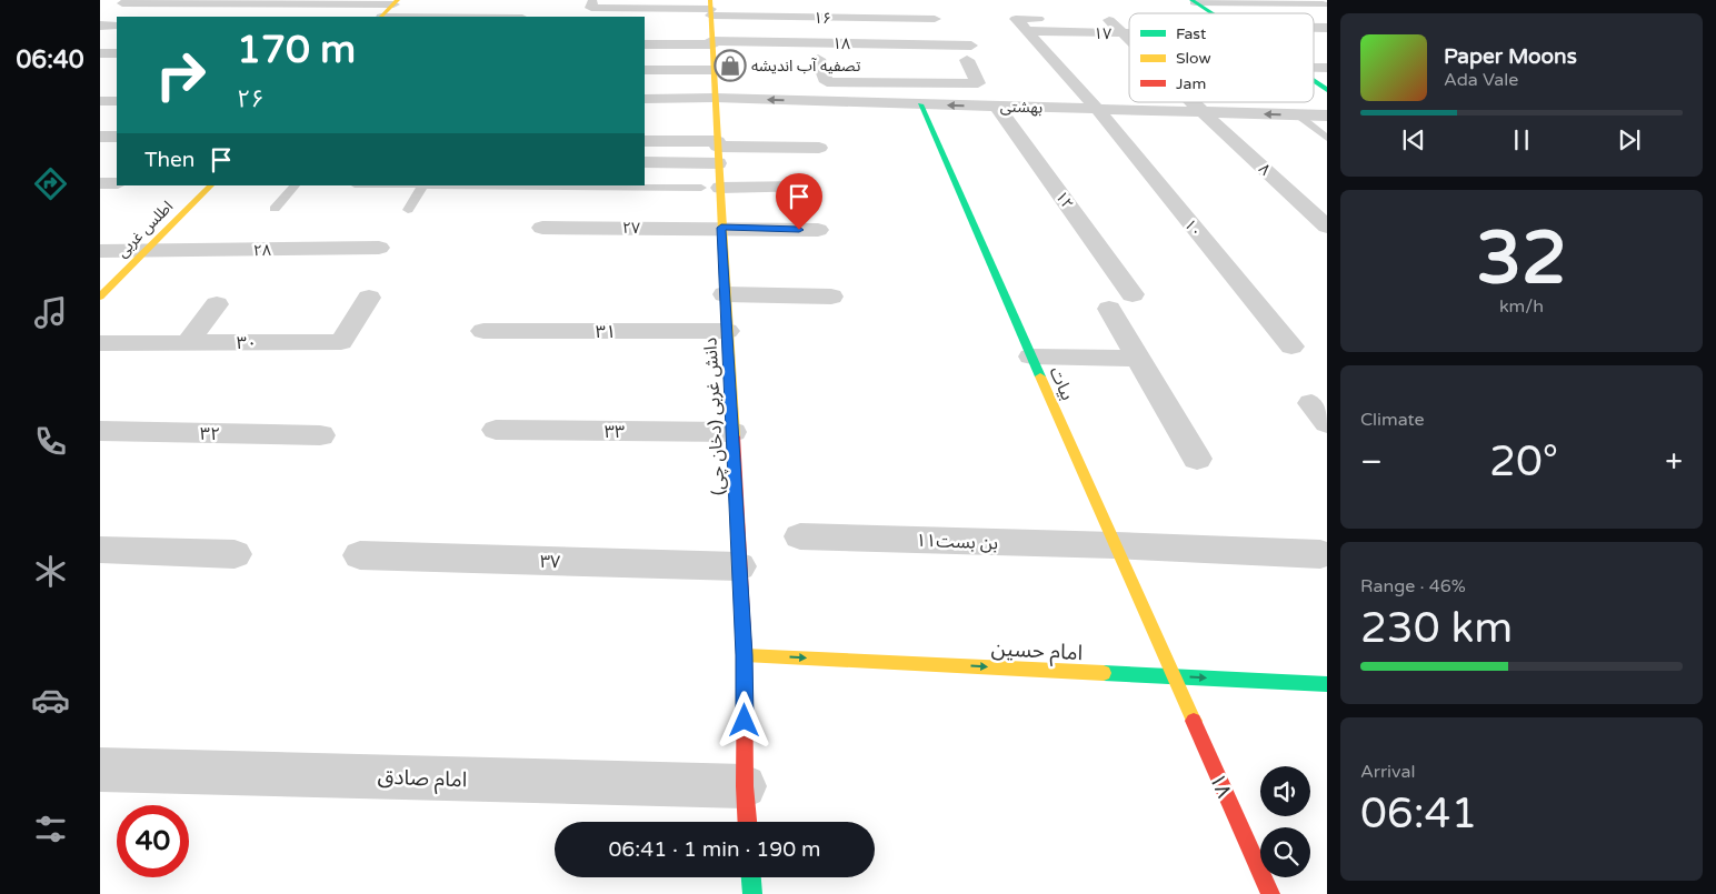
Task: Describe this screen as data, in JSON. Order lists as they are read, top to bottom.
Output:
{
  "streets": {
    "street": [
      "۱۶",
      "۱۷",
      "۱۸",
      "بهشتی",
      "۸",
      "۱۲",
      "۲۷",
      "۱۰",
      "اطلس غربی",
      "۲۸",
      "۳۱",
      "۳۰",
      "بیات",
      "دانش غربی (دخان چی)",
      "۳۳",
      "۳۲",
      "بن بست۱۱",
      "۳۷",
      "امام حسین",
      "امام صادق"
    ]
  },
  "crossings": [
    ["۱۶", "دانش غربی (دخان چی)"],
    ["۱۷", "۸"],
    ["۱۷", "۱۰"],
    ["۱۸", "بیات"],
    ["۱۸", "دانش غربی (دخان چی)"],
    ["۱۸", "امام حسین"],
    ["بهشتی", "۸"],
    ["بهشتی", "۱۲"],
    ["بهشتی", "۱۰"],
    ["بهشتی", "بیات"],
    ["بهشتی", "دانش غربی (دخان چی)"],
    ["۲۷", "دانش غربی (دخان چی)"],
    ["اطلس غربی", "۲۸"],
    ["۳۱", "دانش غربی (دخان چی)"],
    ["بیات", "بن بست۱۱"],
    ["بیات", "امام حسین"],
    ["دانش غربی (دخان چی)", "۳۳"],
    ["دانش غربی (دخان چی)", "۳۷"],
    ["دانش غربی (دخان چی)", "امام حسین"],
    ["دانش غربی (دخان چی)", "امام صادق"]
  ],
  "one_way": ["امام حسین"],
  "places": {
    "shop": ["تصفیه آب اندیشه"]
  },
  "legend": ["Fast", "Slow", "Jam"],
  "page": {
    "tabs": "06:40",
    "turn": ["170 m", "۲۶"],
    "song": ["Paper Moons", "Ada Vale"],
    "then": "Then",
    "tile": [
      ["32", "km/h"],
      "Climate",
      ["Range · 46%", "230 km"],
      ["Arrival", "06:41"]
    ],
    "heat": ["−", "20°", "+"],
    "limit": "40",
    "trip": "06:41 · 1 min · 190 m"
  }
}
